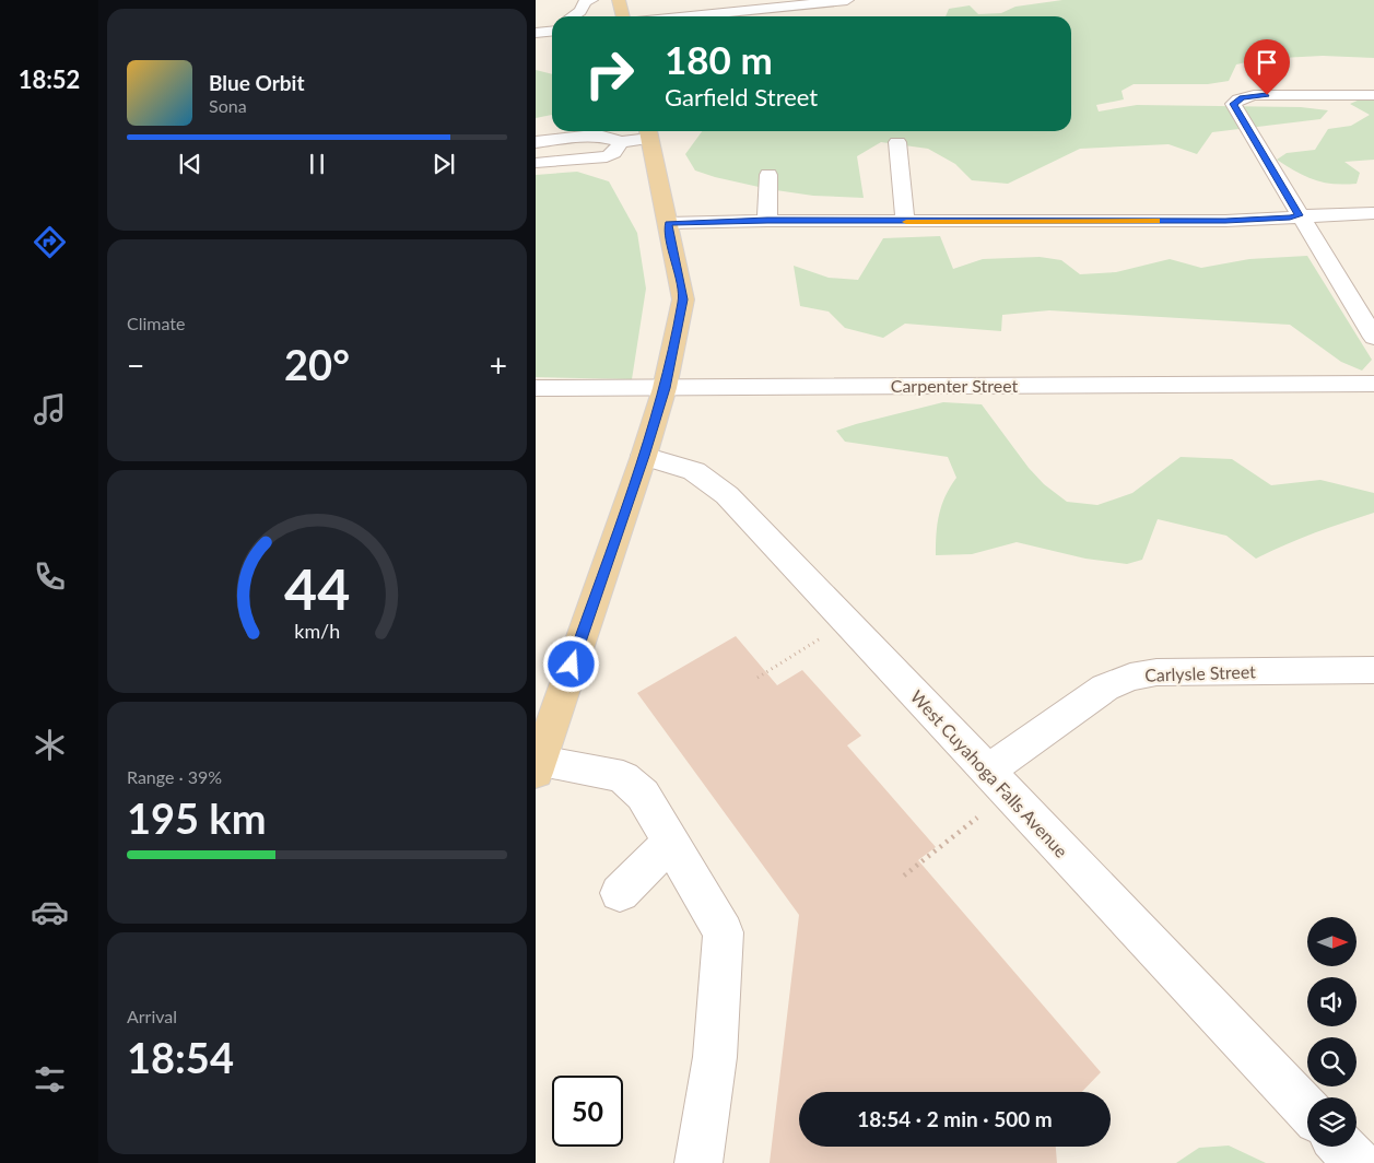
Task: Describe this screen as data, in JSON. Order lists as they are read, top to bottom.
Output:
{
  "streets": {
    "street": ["Carpenter Street", "Carlysle Street", "West Cuyahoga Falls Avenue"]
  },
  "crossings": [
    ["Carlysle Street", "West Cuyahoga Falls Avenue"]
  ],
  "north": "right",
  "page": {
    "tabs": "18:52",
    "turn": ["180 m", "Garfield Street"],
    "song": ["Blue Orbit", "Sona"],
    "tile": [
      "Climate",
      ["Range · 39%", "195 km"],
      ["Arrival", "18:54"]
    ],
    "heat": ["−", "20°", "+"],
    "limit": "50",
    "trip": "18:54 · 2 min · 500 m",
    "gauge": ["44", "km/h"]
  }
}
